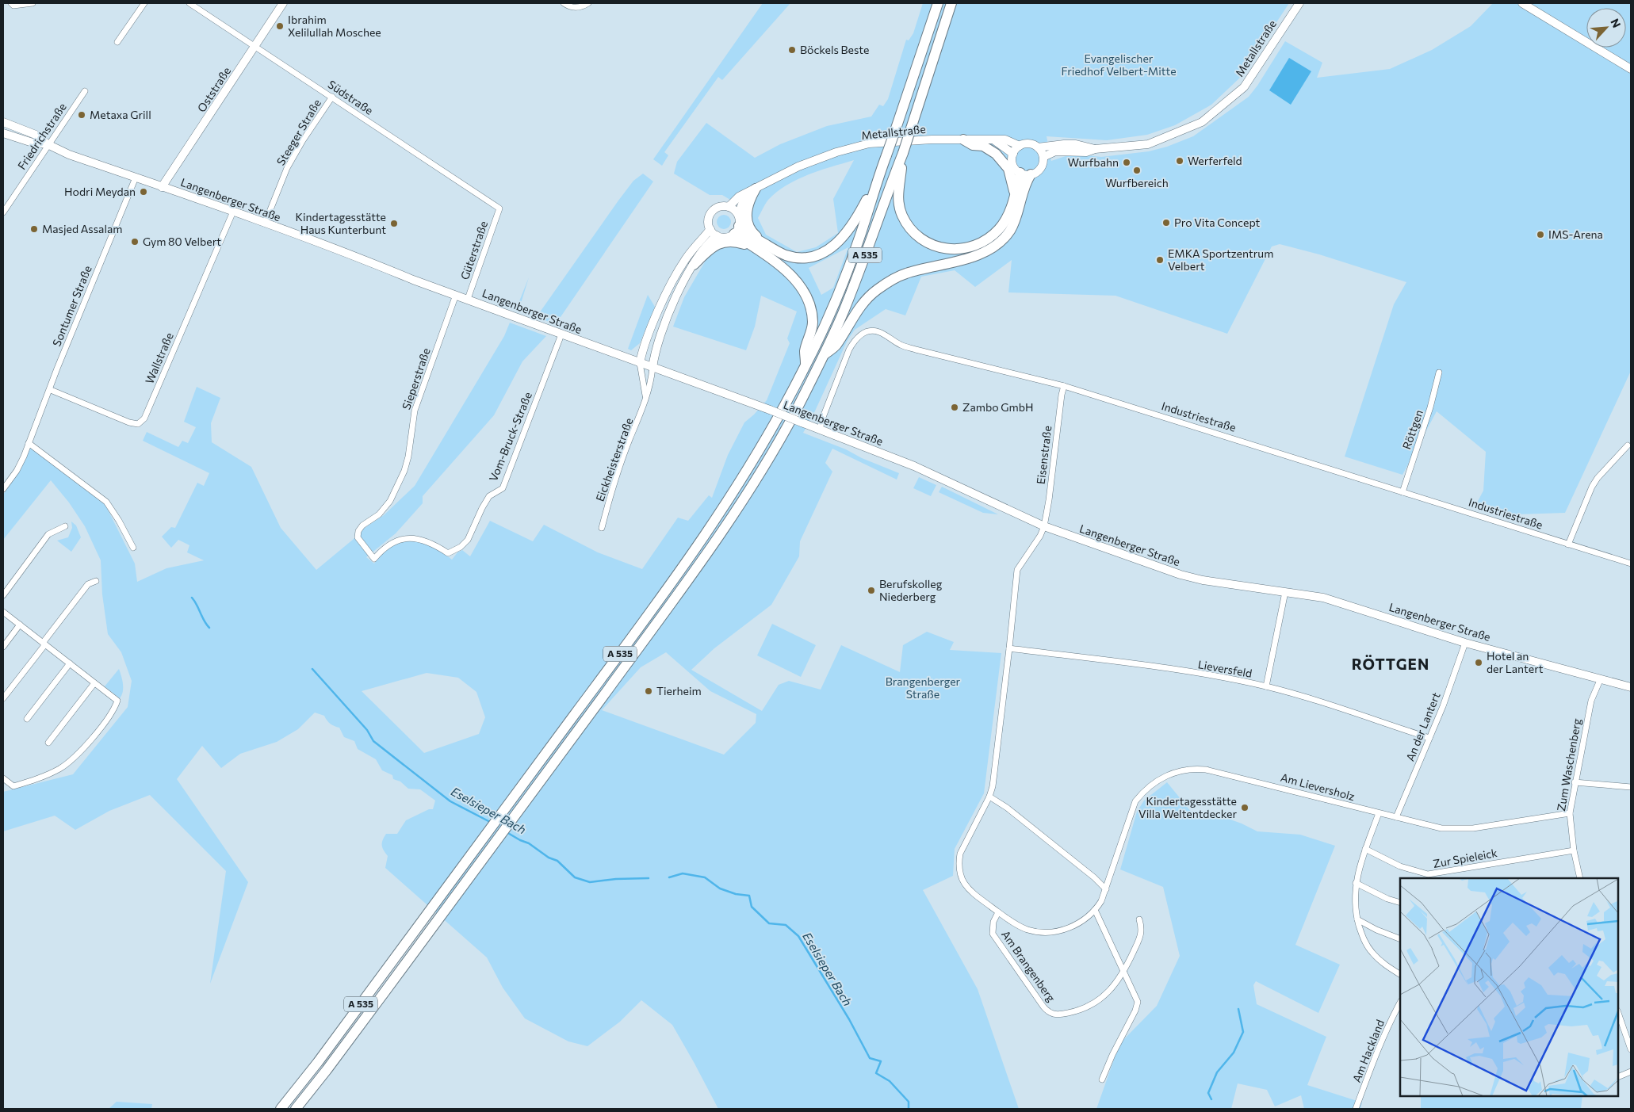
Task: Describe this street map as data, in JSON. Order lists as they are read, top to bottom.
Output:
{
  "streets": {
    "highway": ["A 535"],
    "main road": ["Metallstraße", "Oststraße", "Langenberger Straße"],
    "street": [
      "Südstraße",
      "Steeger Straße",
      "Friedrichstraße",
      "Güterstraße",
      "Sontumer Straße",
      "Wallstraße",
      "Sieperstraße",
      "Industriestraße",
      "Röttgen",
      "Vom-Bruck-Straße",
      "Eisenstraße",
      "Eickheisterstraße",
      "Lieversfeld",
      "An der Lantert",
      "Zum Waschenberg",
      "Am Lieversholz",
      "Zur Spieleick",
      "Am Brangenberg",
      "Am Hackland"
    ]
  },
  "crossings": [
    ["Oststraße", "Südstraße"],
    ["Oststraße", "Langenberger Straße"],
    ["Südstraße", "Steeger Straße"],
    ["Südstraße", "Güterstraße"],
    ["Steeger Straße", "Langenberger Straße"],
    ["Friedrichstraße", "Langenberger Straße"],
    ["Langenberger Straße", "Güterstraße"],
    ["Langenberger Straße", "Sontumer Straße"],
    ["Langenberger Straße", "Wallstraße"],
    ["Langenberger Straße", "Sieperstraße"],
    ["Langenberger Straße", "Industriestraße"],
    ["Langenberger Straße", "Vom-Bruck-Straße"],
    ["Langenberger Straße", "Eisenstraße"],
    ["Langenberger Straße", "Eickheisterstraße"],
    ["Langenberger Straße", "An der Lantert"],
    ["Langenberger Straße", "Zum Waschenberg"],
    ["Sontumer Straße", "Wallstraße"],
    ["Sieperstraße", "Vom-Bruck-Straße"],
    ["Industriestraße", "Röttgen"],
    ["Industriestraße", "Eisenstraße"],
    ["Lieversfeld", "An der Lantert"],
    ["An der Lantert", "Am Lieversholz"],
    ["Zum Waschenberg", "Am Lieversholz"],
    ["Zum Waschenberg", "Zur Spieleick"],
    ["Am Lieversholz", "Am Brangenberg"]
  ],
  "districts": ["RÖTTGEN"],
  "water": ["Eselsieper Bach"],
  "parks": ["Evangelischer Friedhof Velbert-Mitte", "Brangenberger Straße"],
  "places": [
    "Ibrahim Xelilullah Moschee",
    "Böckels Beste",
    "Metaxa Grill",
    "Werferfeld",
    "Wurfbahn",
    "Wurfbereich",
    "Hodri Meydan",
    "Pro Vita Concept",
    "Kindertagesstätte Haus Kunterbunt",
    "Masjed Assalam",
    "IMS-Arena",
    "Gym 80 Velbert",
    "EMKA Sportzentrum Velbert",
    "Zambo GmbH",
    "Berufskolleg Niederberg",
    "Hotel an der Lantert",
    "Tierheim",
    "Kindertagesstätte Villa Weltentdecker"
  ],
  "north": "top right"
}
